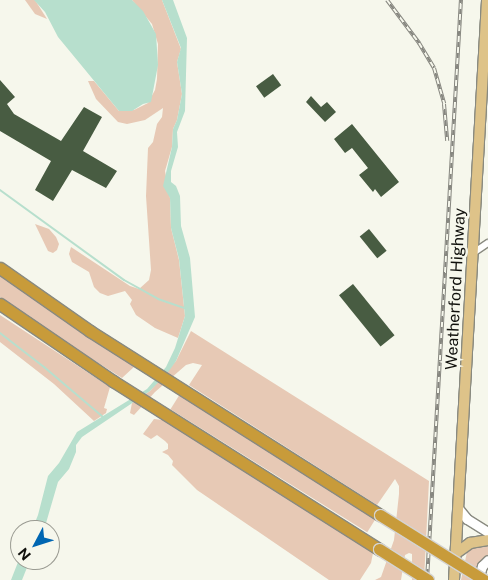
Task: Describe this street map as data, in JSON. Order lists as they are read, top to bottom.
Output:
{
  "streets": {
    "main road": ["Weatherford Highway"]
  },
  "north": "bottom left"
}
